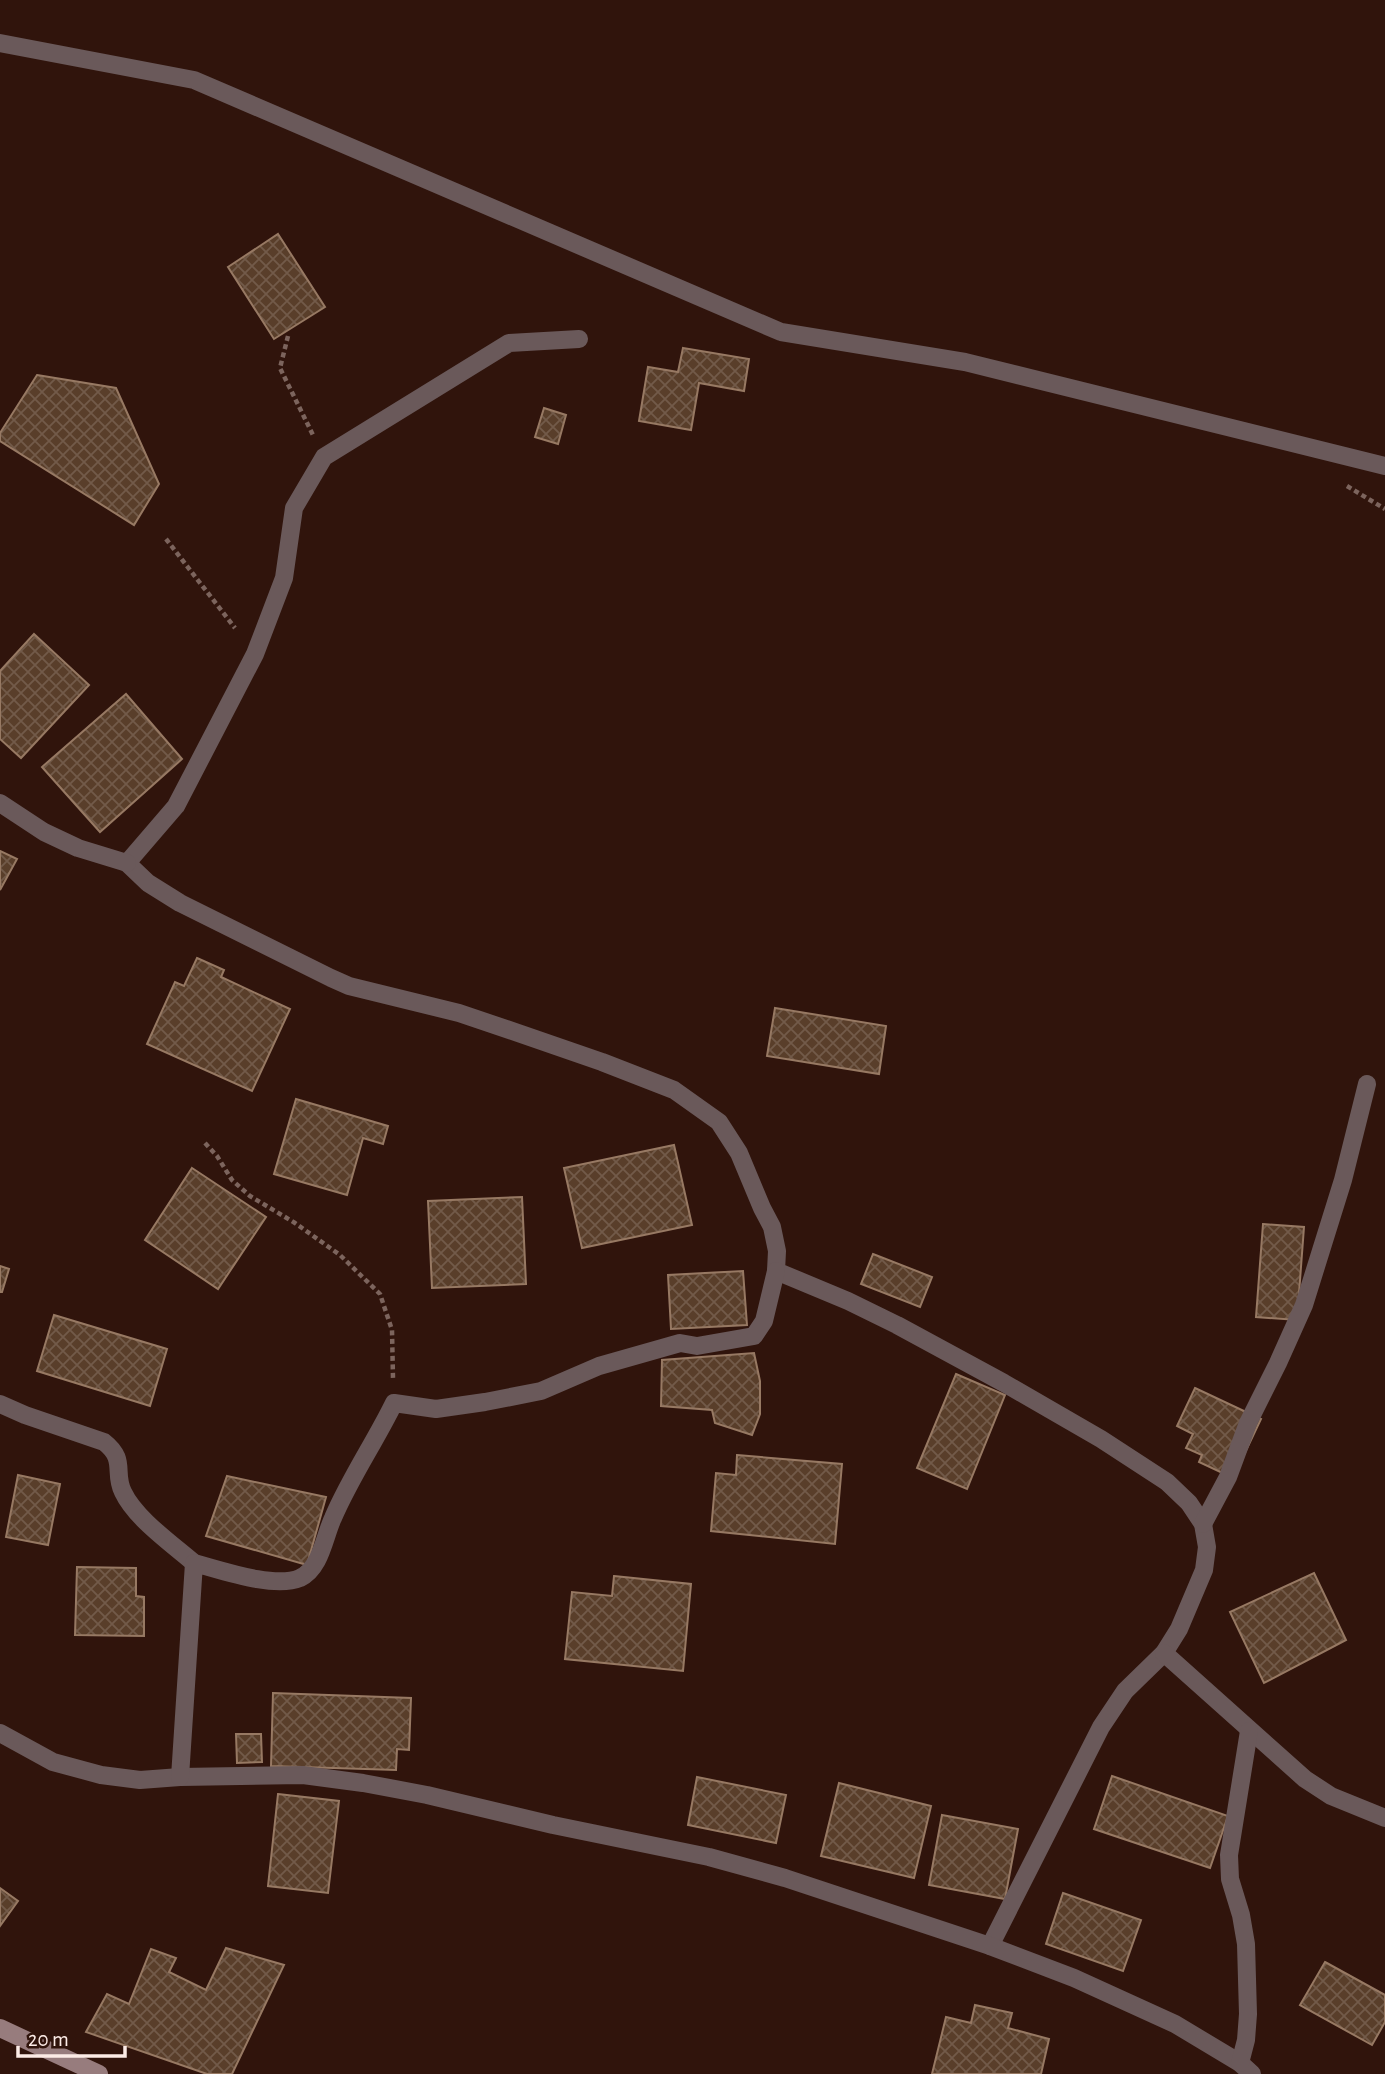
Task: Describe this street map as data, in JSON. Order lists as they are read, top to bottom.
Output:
{
  "scale_bar": "20 m"
}
